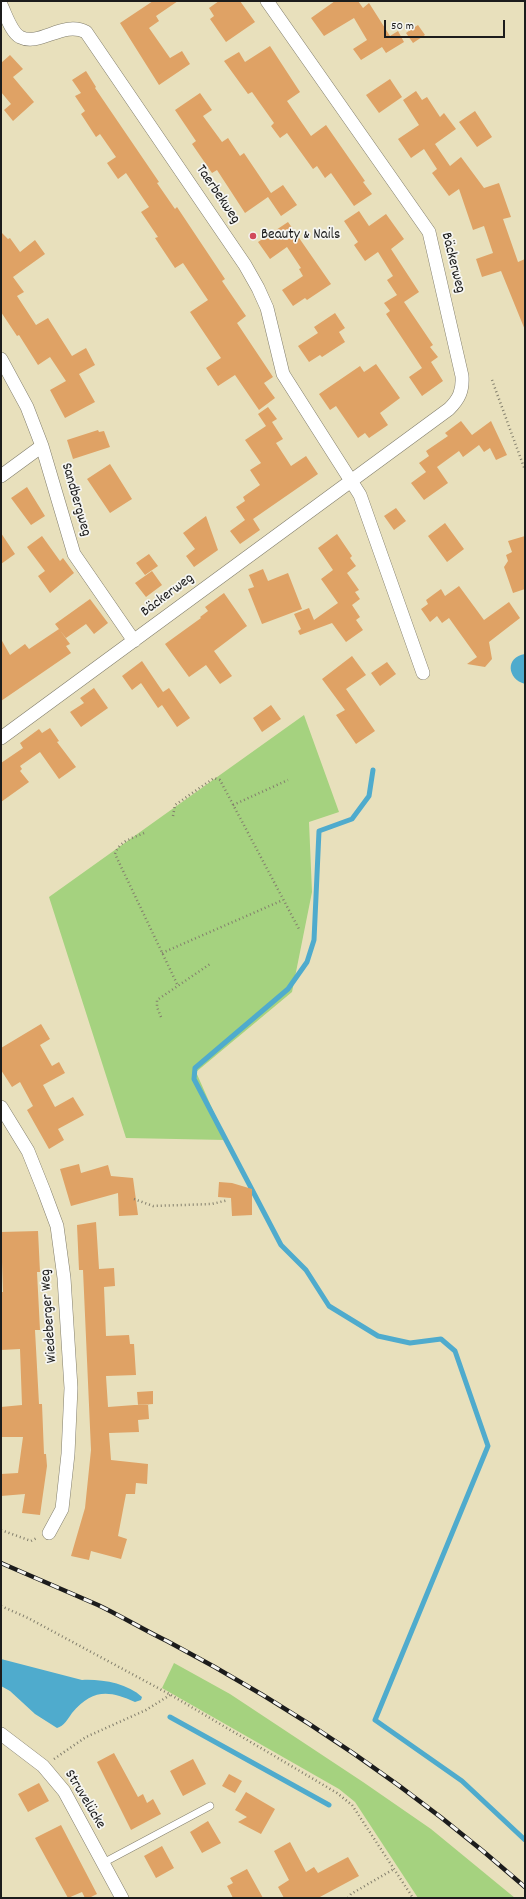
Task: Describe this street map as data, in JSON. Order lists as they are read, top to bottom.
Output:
{
  "streets": {
    "street": [
      "Taerbekweg",
      "Bäckerweg",
      "Sandbergweg",
      "Wiedeberger Weg",
      "Struvelücke"
    ]
  },
  "crossings": [
    ["Taerbekweg", "Bäckerweg"],
    ["Bäckerweg", "Sandbergweg"]
  ],
  "places": ["Beauty & Nails"],
  "scale_bar": "50 m"
}
